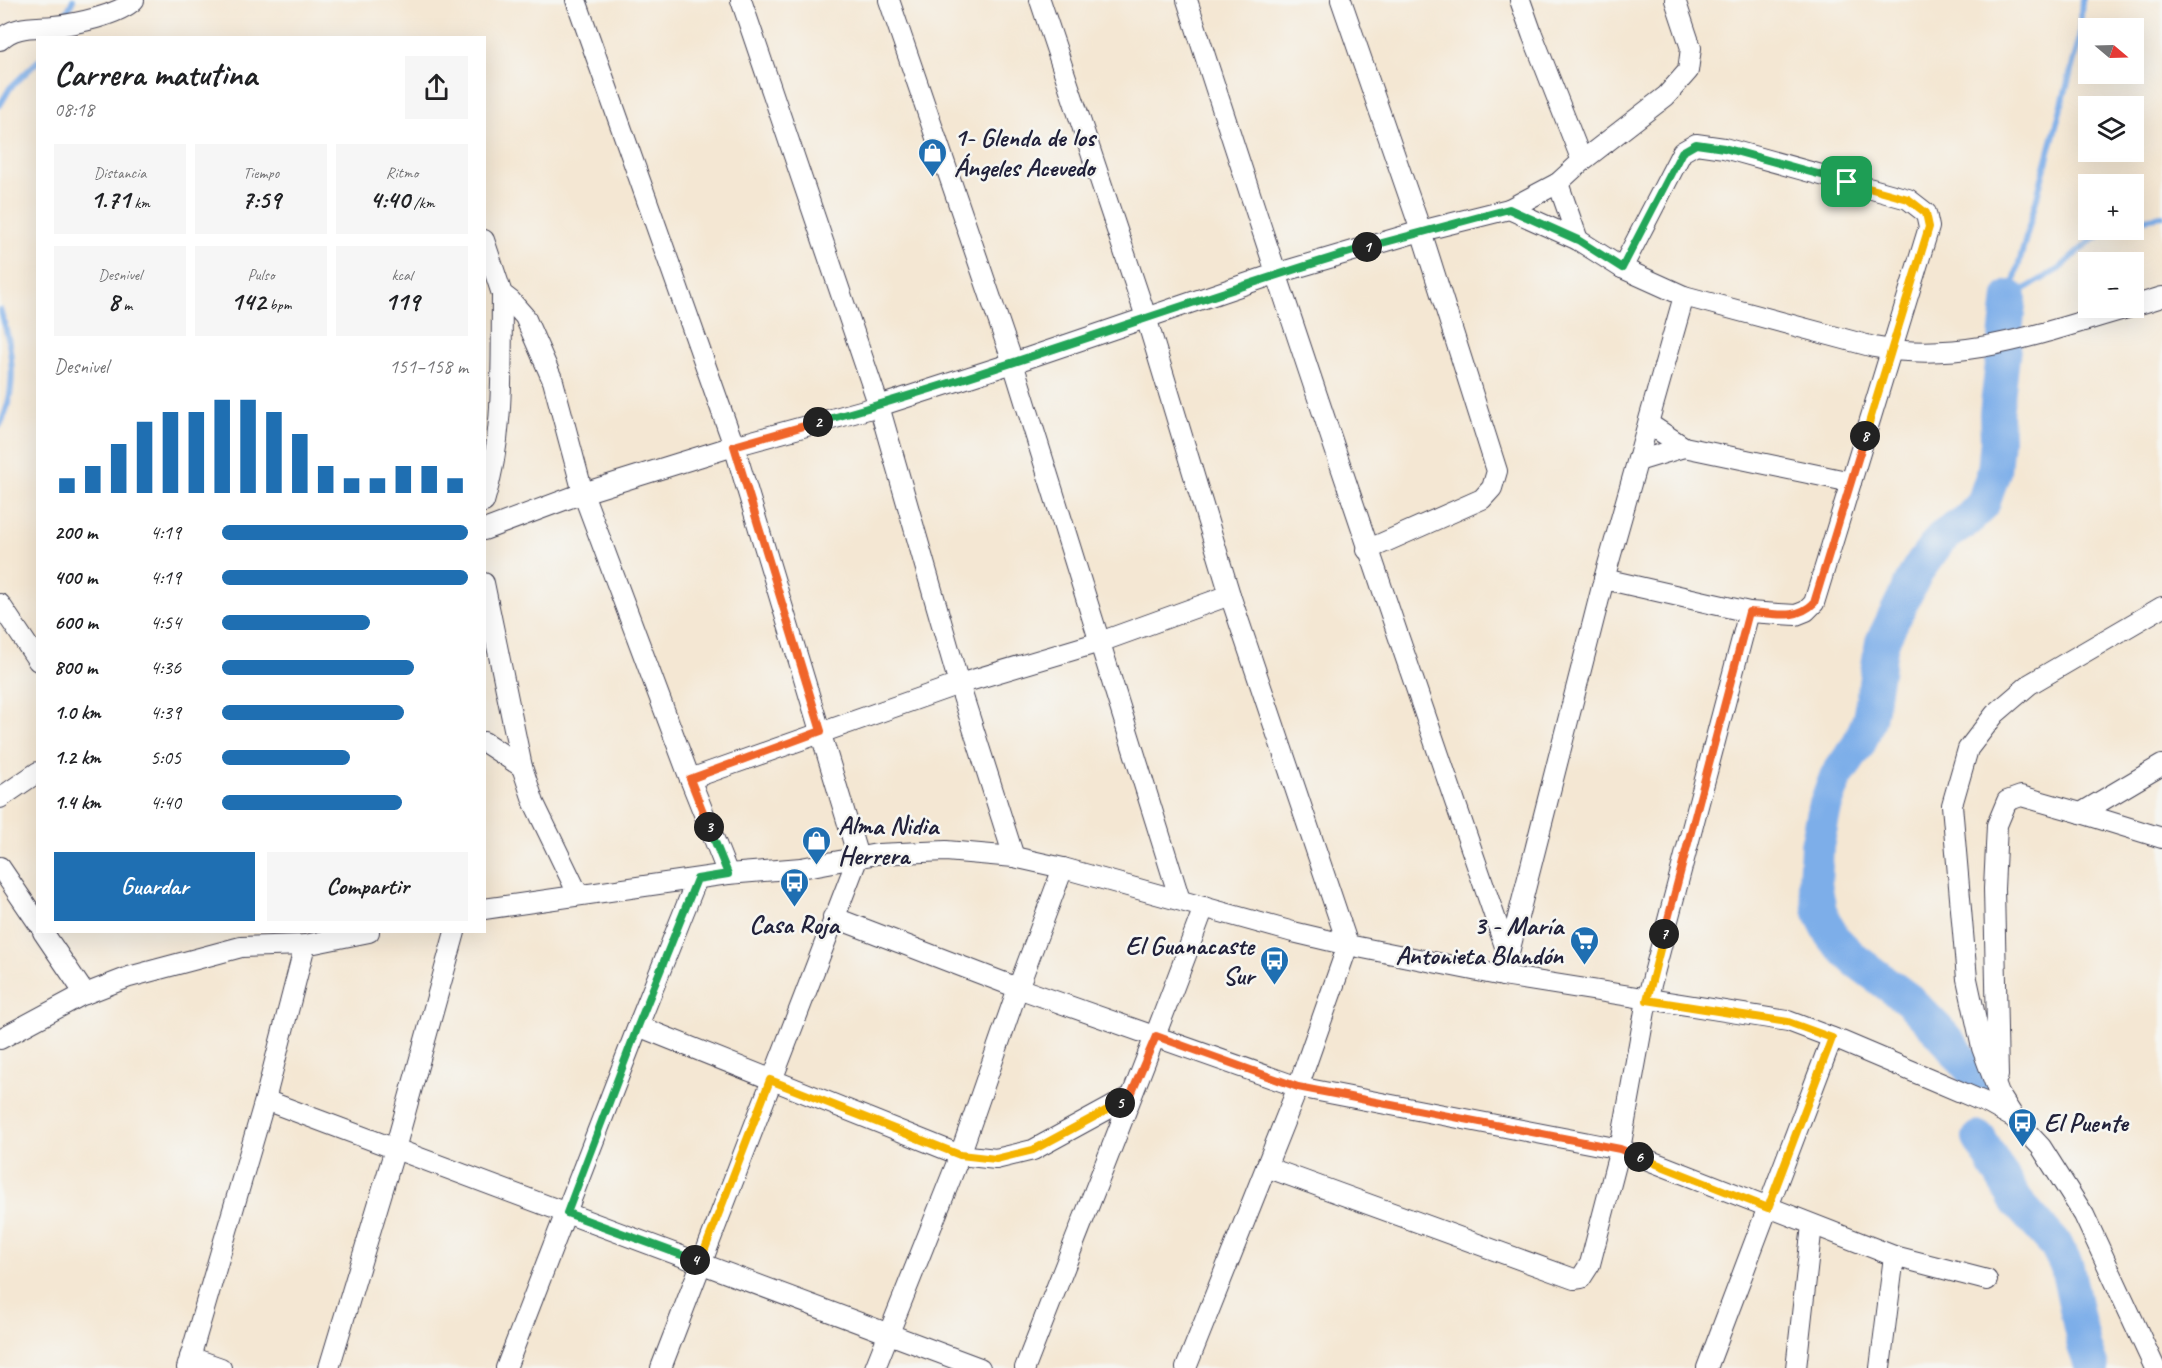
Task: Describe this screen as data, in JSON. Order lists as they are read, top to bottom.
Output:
{
  "places": {
    "shop": ["1- Glenda de los Ángeles Acevedo", "Alma Nidia Herrera"],
    "bus stop": ["Casa Roja", "El Guanacaste Sur", "El Puente"],
    "supermarket": ["3 - María Antonieta Blandón"]
  },
  "north": "right",
  "page": {
    "map_buttons": ["+", "−"],
    "heading": ["Carrera matutina", "08:18"],
    "stats": [
      ["Distancia", "1.71 km"],
      ["Tiempo", "7:59"],
      ["Ritmo", "4:40 /km"],
      ["Desnivel", "8 m"],
      ["Pulso", "142 bpm"],
      ["kcal", "119"]
    ],
    "pins": [
      "1",
      "2",
      "8",
      "3",
      "7",
      "5",
      "6",
      "4"
    ],
    "chart": ["Desnivel", "151–158 m"],
    "list": [
      {
        "name": "200 m",
        "note": "4:19"
      },
      {
        "name": "400 m",
        "note": "4:19"
      },
      {
        "name": "600 m",
        "note": "4:54"
      },
      {
        "name": "800 m",
        "note": "4:36"
      },
      {
        "name": "1.0 km",
        "note": "4:39"
      },
      {
        "name": "1.2 km",
        "note": "5:05"
      },
      {
        "name": "1.4 km",
        "note": "4:40"
      }
    ],
    "buttons": ["Guardar", "Compartir"]
  }
}
